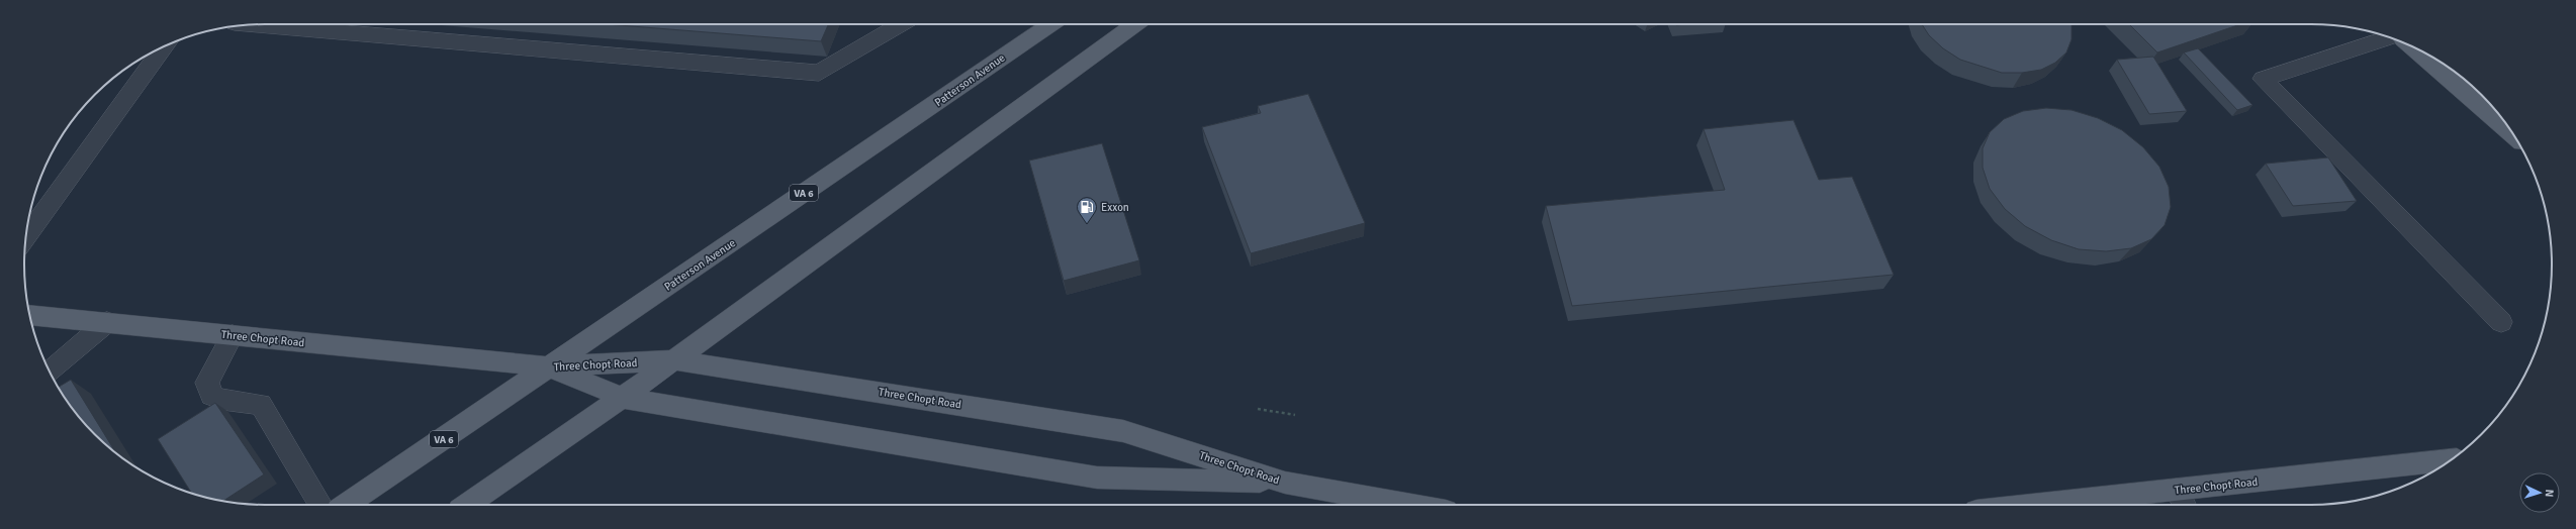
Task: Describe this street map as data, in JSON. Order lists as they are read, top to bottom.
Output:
{
  "streets": {
    "main road": ["Patterson Avenue", "VA 6", "Three Chopt Road"]
  },
  "crossings": [
    ["Patterson Avenue", "Three Chopt Road"]
  ],
  "places": {
    "fuel station": ["Exxon"]
  },
  "north": "right"
}
